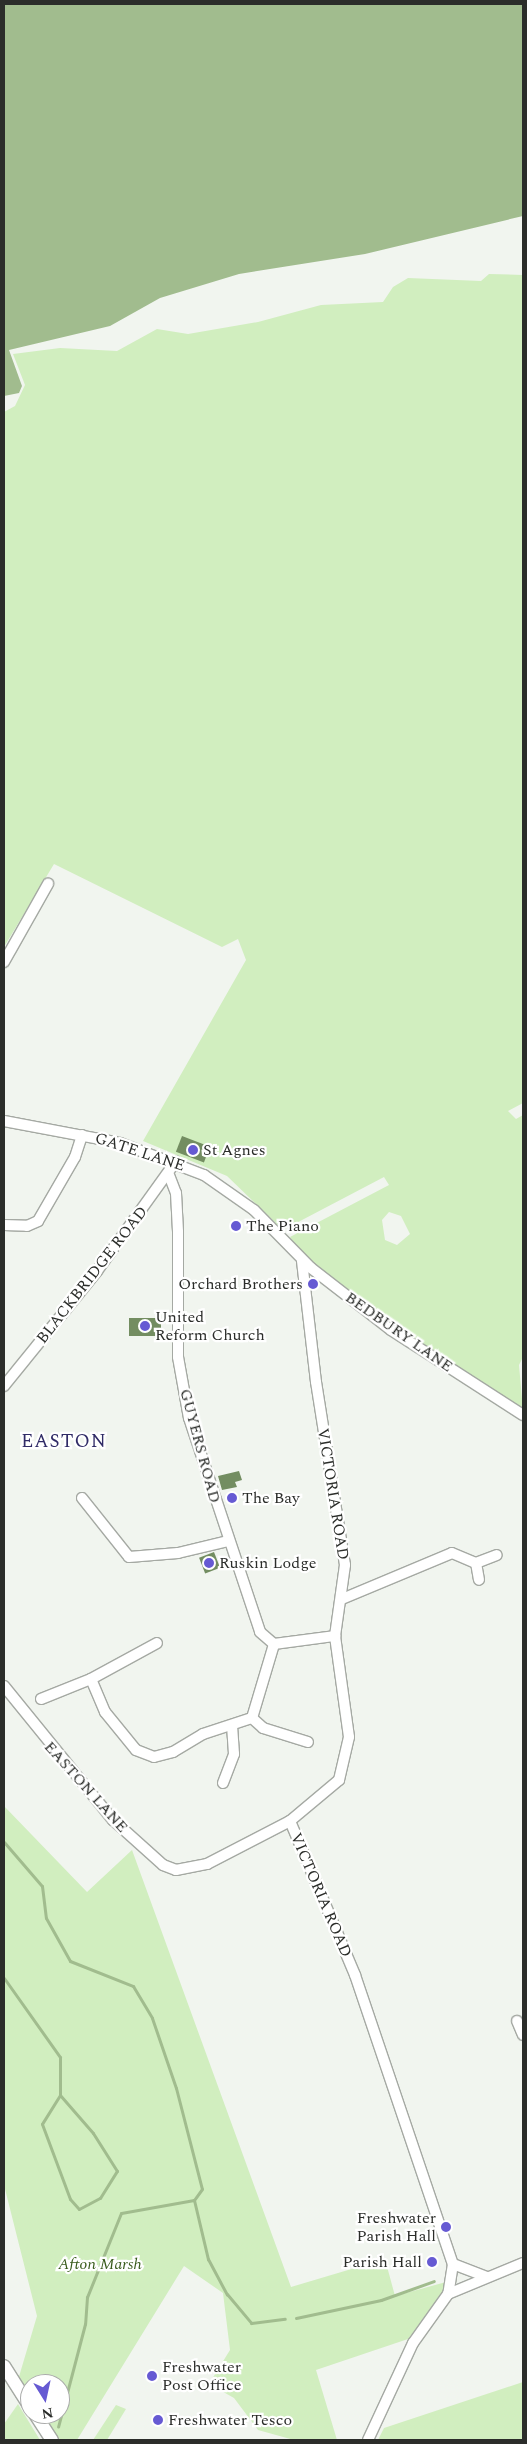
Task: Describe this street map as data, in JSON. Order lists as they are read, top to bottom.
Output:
{
  "streets": {
    "street": [
      "GATE LANE",
      "BLACKBRIDGE ROAD",
      "BEDBURY LANE",
      "GUYERS ROAD",
      "VICTORIA ROAD",
      "EASTON LANE"
    ]
  },
  "crossings": [
    ["GATE LANE", "BLACKBRIDGE ROAD"],
    ["GATE LANE", "BEDBURY LANE"],
    ["GATE LANE", "VICTORIA ROAD"],
    ["BLACKBRIDGE ROAD", "GUYERS ROAD"],
    ["BEDBURY LANE", "VICTORIA ROAD"],
    ["VICTORIA ROAD", "EASTON LANE"]
  ],
  "districts": ["EASTON"],
  "parks": ["Afton Marsh"],
  "places": [
    "St Agnes",
    "The Piano",
    "Orchard Brothers",
    "United Reform Church",
    "The Bay",
    "Ruskin Lodge",
    "Freshwater Parish Hall",
    "Parish Hall",
    "Freshwater Post Office",
    "Freshwater Tesco"
  ],
  "north": "bottom"
}
